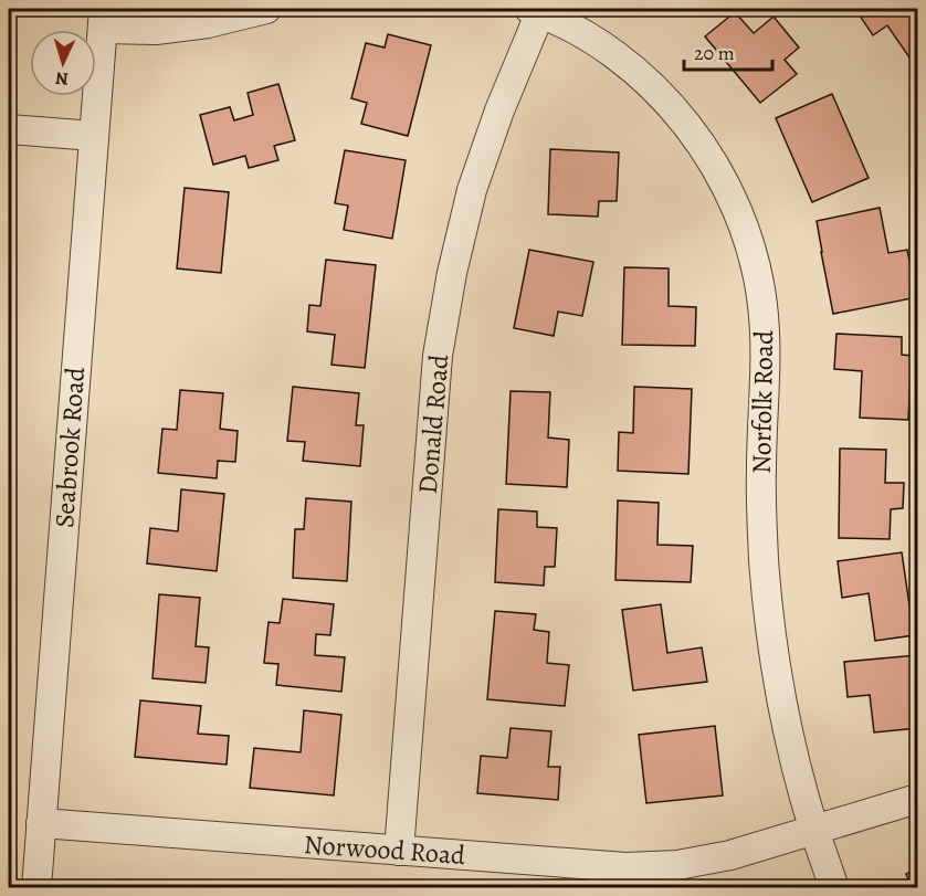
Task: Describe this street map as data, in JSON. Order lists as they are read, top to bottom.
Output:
{
  "streets": {
    "street": [
      "Norfolk Road",
      "Donald Road",
      "Seabrook Road",
      "Norwood Road"
    ]
  },
  "crossings": [
    ["Norfolk Road", "Donald Road"],
    ["Norfolk Road", "Norwood Road"],
    ["Donald Road", "Norwood Road"],
    ["Seabrook Road", "Norwood Road"]
  ],
  "scale_bar": "20 m",
  "north": "bottom"
}
